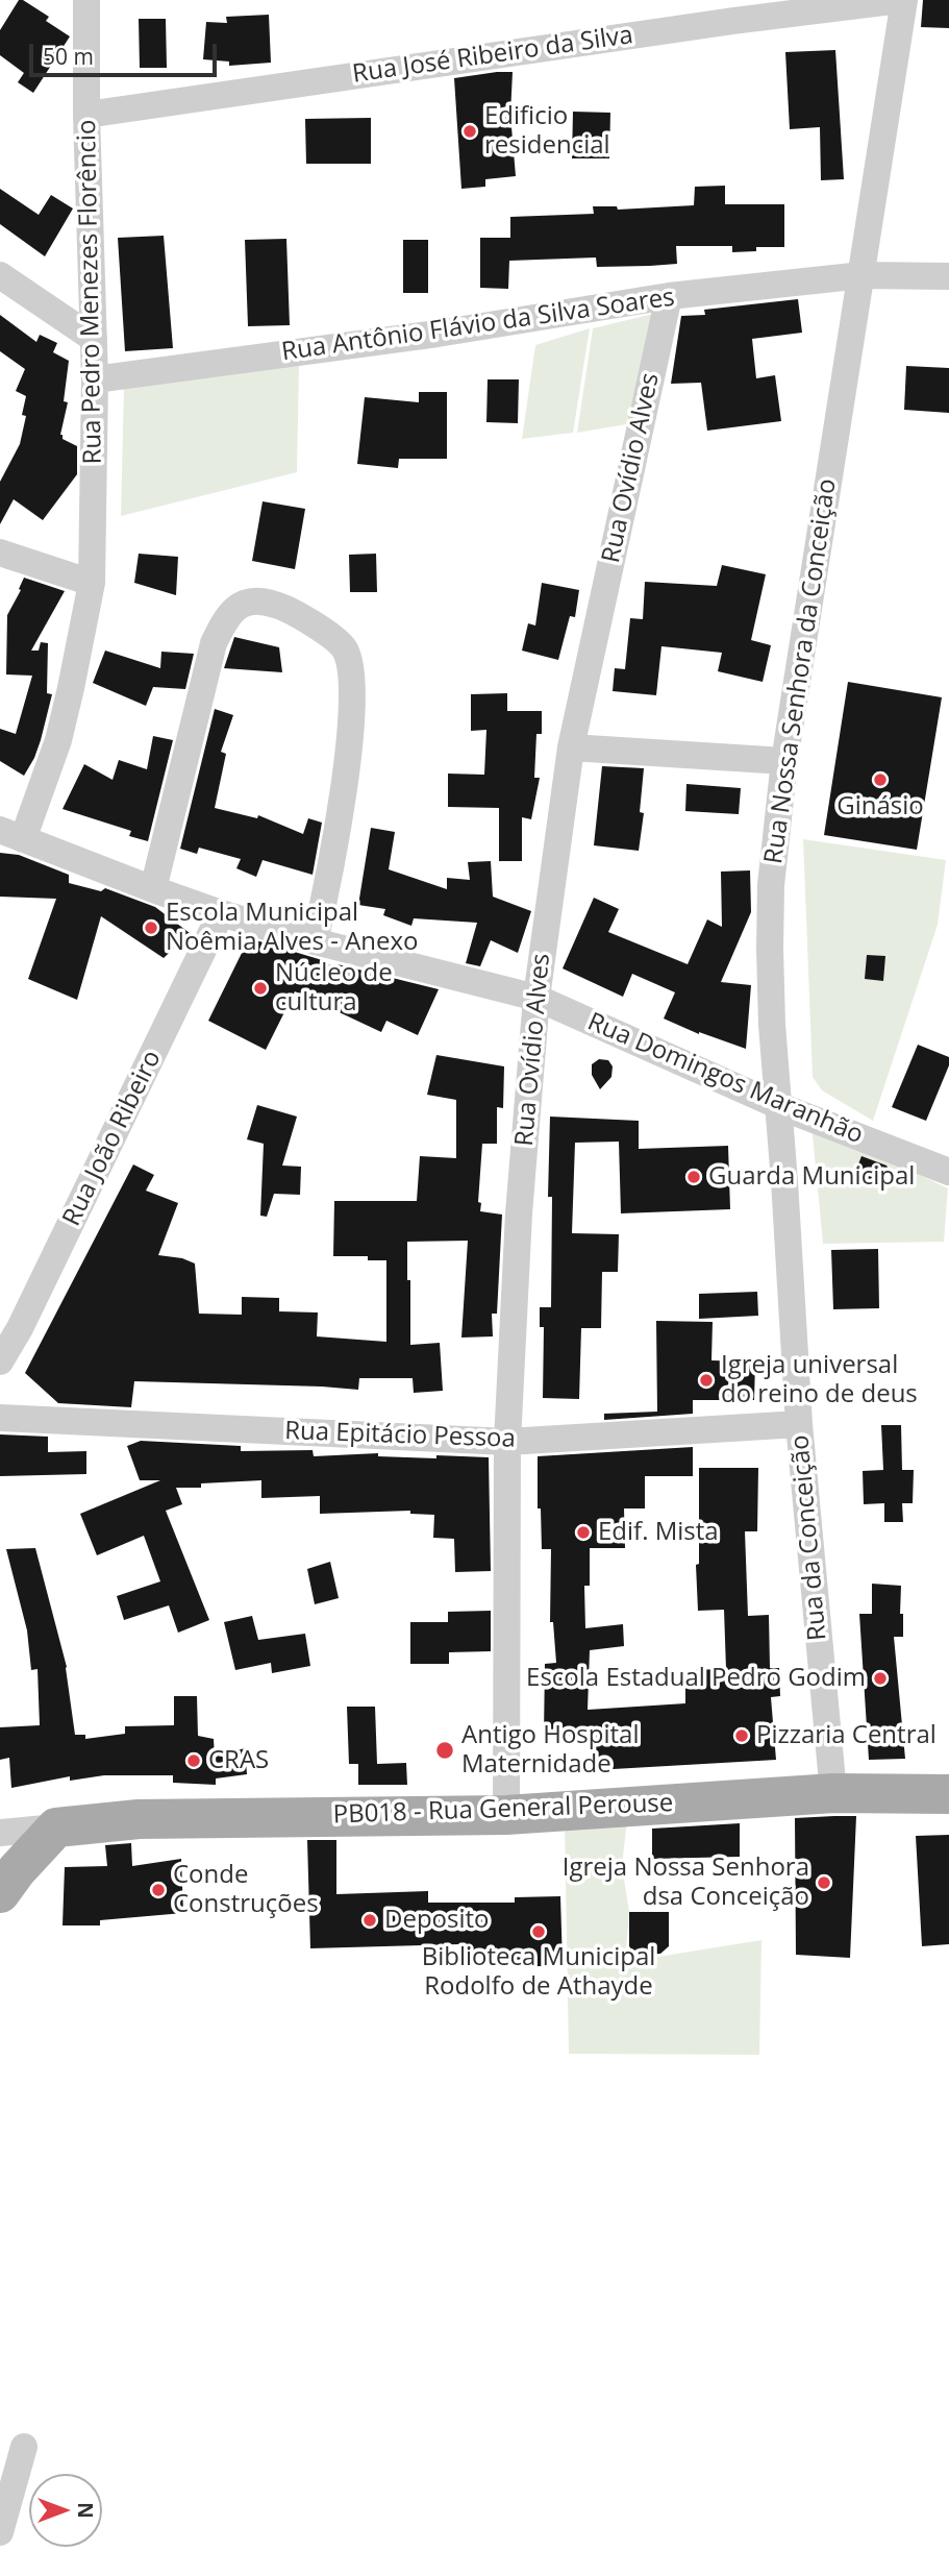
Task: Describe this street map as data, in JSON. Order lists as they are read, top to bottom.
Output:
{
  "streets": {
    "main road": ["PB018 - Rua General Perouse"],
    "street": [
      "Rua José Ribeiro da Silva",
      "Rua Pedro Menezes Florêncio",
      "Rua Antônio Flávio da Silva Soares",
      "Rua Ovídio Alves",
      "Rua Nossa Senhora da Conceição",
      "Rua Domingos Maranhão",
      "Rua João Ribeiro",
      "Rua Epitácio Pessoa",
      "Rua da Conceição"
    ]
  },
  "crossings": [
    ["Rua José Ribeiro da Silva", "Rua Pedro Menezes Florêncio"],
    ["Rua José Ribeiro da Silva", "Rua Nossa Senhora da Conceição"],
    ["Rua Pedro Menezes Florêncio", "Rua Antônio Flávio da Silva Soares"],
    ["Rua Pedro Menezes Florêncio", "Rua Domingos Maranhão"],
    ["Rua Antônio Flávio da Silva Soares", "Rua Ovídio Alves"],
    ["Rua Antônio Flávio da Silva Soares", "Rua Nossa Senhora da Conceição"],
    ["Rua Ovídio Alves", "Rua Domingos Maranhão"],
    ["Rua Ovídio Alves", "Rua Epitácio Pessoa"],
    ["Rua Ovídio Alves", "PB018 - Rua General Perouse"],
    ["Rua Nossa Senhora da Conceição", "Rua Domingos Maranhão"],
    ["Rua Nossa Senhora da Conceição", "Rua da Conceição"],
    ["Rua Domingos Maranhão", "Rua João Ribeiro"],
    ["Rua Domingos Maranhão", "Rua da Conceição"],
    ["Rua Epitácio Pessoa", "Rua da Conceição"],
    ["Rua da Conceição", "PB018 - Rua General Perouse"]
  ],
  "places": [
    "Edificio residencial",
    "Ginásio",
    "Escola Municipal Noêmia Alves - Anexo",
    "Núcleo de cultura",
    "Guarda Municipal",
    "Igreja universal do reino de deus",
    "Edif. Mista",
    "Escola Estadual Pedro Godim",
    "Pizzaria Central",
    "Antigo Hospital Maternidade",
    "CRAS",
    "Igreja Nossa Senhora dsa Conceição",
    "Conde Construções",
    "Deposito",
    "Biblioteca Municipal Rodolfo de Athayde"
  ],
  "scale_bar": "50 m",
  "north": "right"
}
